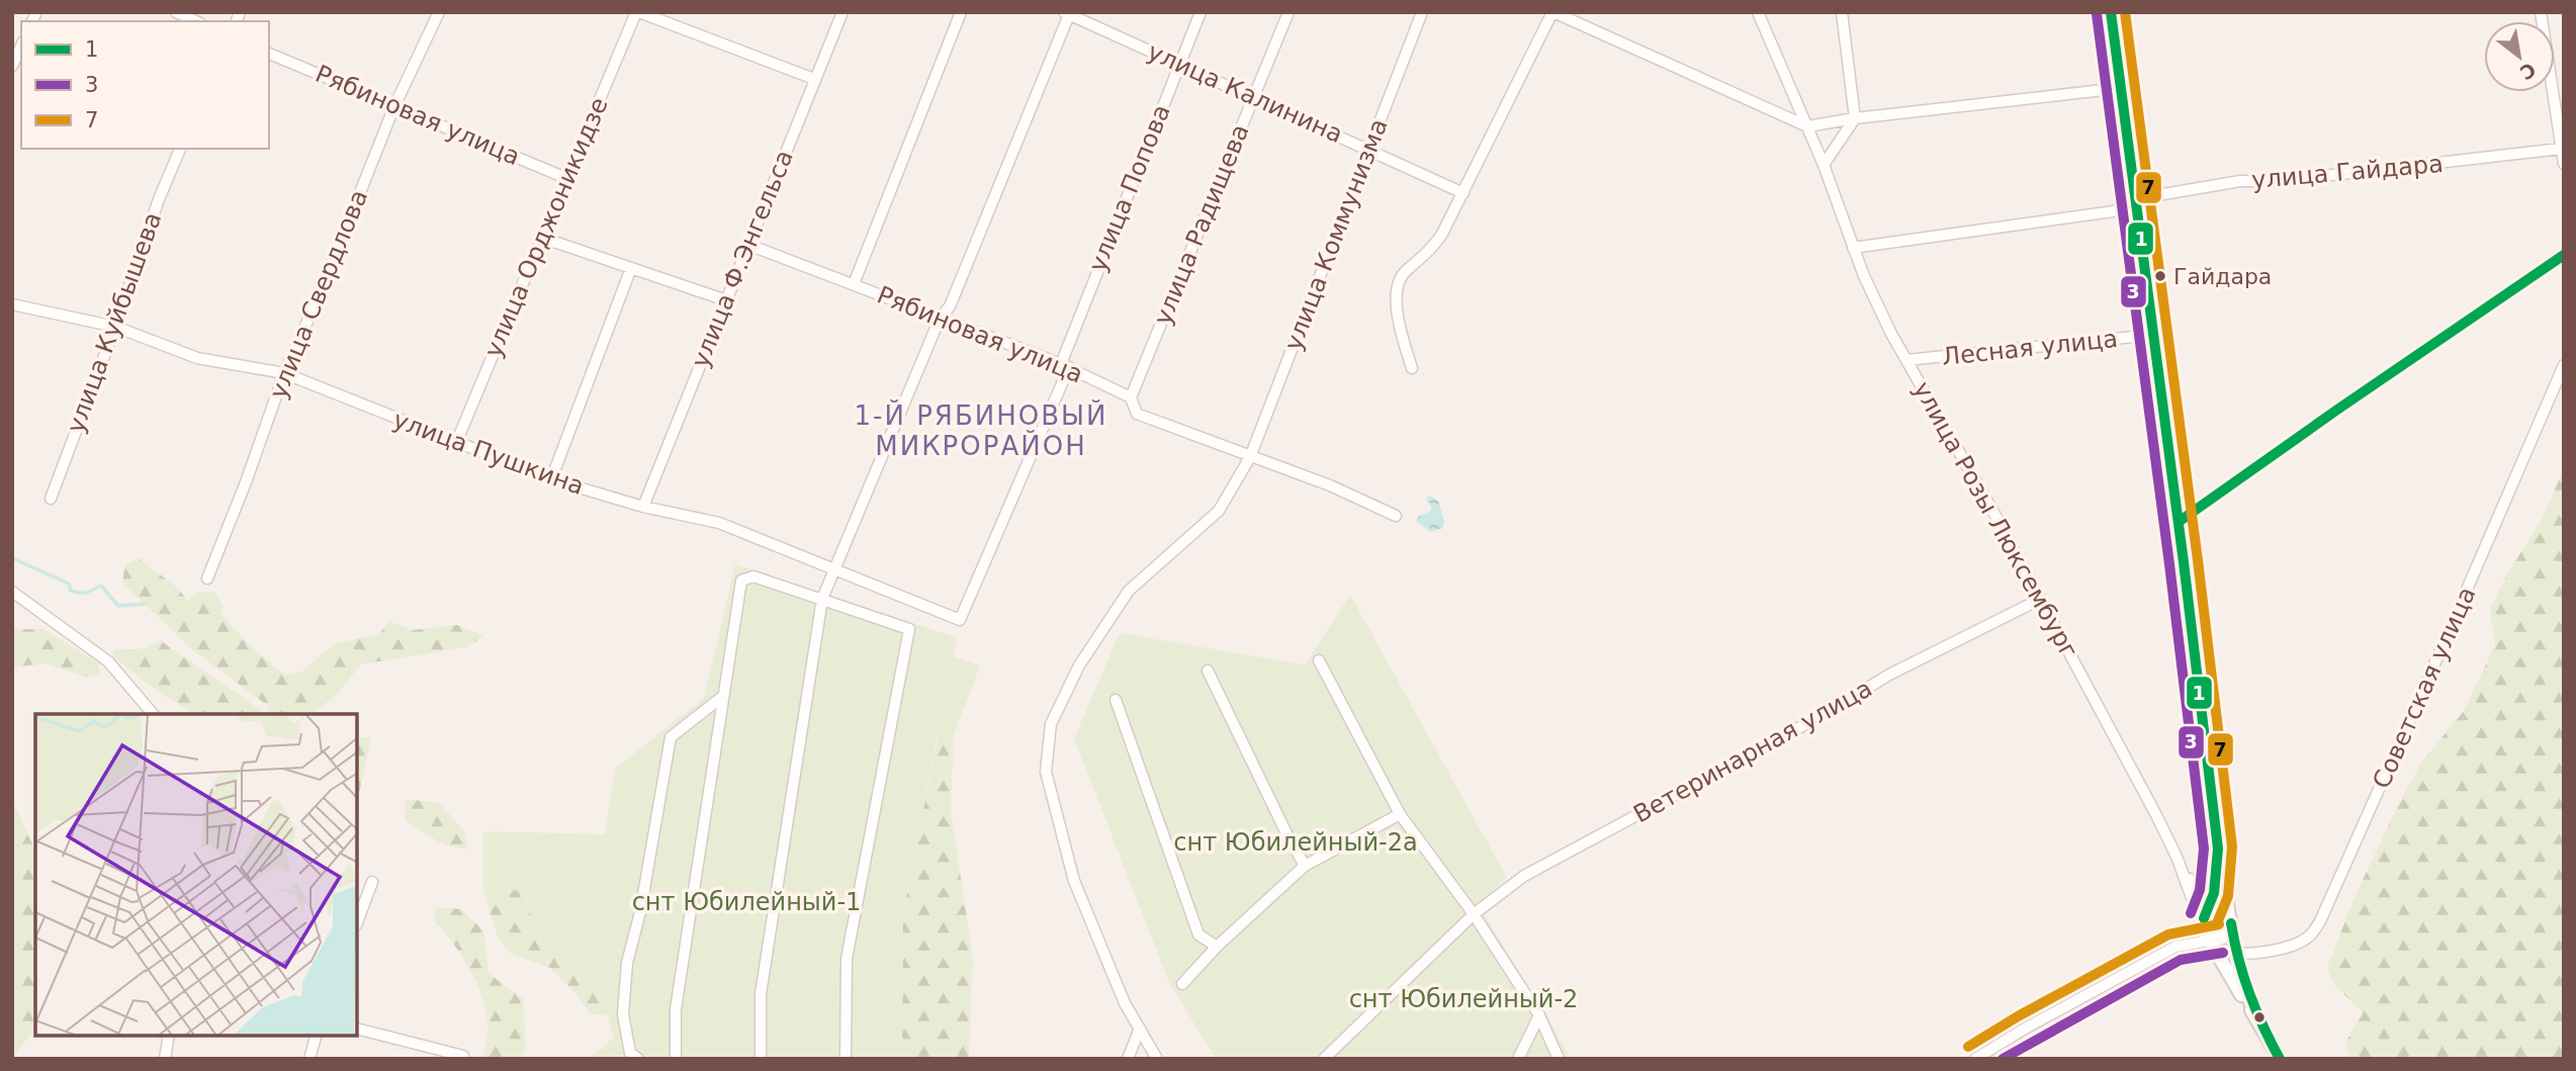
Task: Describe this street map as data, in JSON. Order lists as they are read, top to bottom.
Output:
{
  "streets": {
    "street": [
      "улица Калинина",
      "Рябиновая улица",
      "улица Гайдара",
      "улица Попова",
      "улица Радищева",
      "улица Орджоникидзе",
      "улица Коммунизма",
      "улица Ф.Энгельса",
      "улица Свердлова",
      "улица Куйбышева",
      "Лесная улица",
      "улица Пушкина",
      "улица Розы Люксембург",
      "Советская улица",
      "Ветеринарная улица"
    ]
  },
  "crossings": [
    ["улица Калинина", "улица Попова"],
    ["улица Калинина", "улица Радищева"],
    ["улица Калинина", "улица Коммунизма"],
    ["Рябиновая улица", "улица Попова"],
    ["Рябиновая улица", "улица Радищева"],
    ["Рябиновая улица", "улица Орджоникидзе"],
    ["Рябиновая улица", "улица Коммунизма"],
    ["Рябиновая улица", "улица Ф.Энгельса"],
    ["Рябиновая улица", "улица Свердлова"],
    ["улица Гайдара", "улица Розы Люксембург"],
    ["улица Попова", "улица Пушкина"],
    ["улица Орджоникидзе", "улица Пушкина"],
    ["улица Ф.Энгельса", "улица Пушкина"],
    ["улица Свердлова", "улица Пушкина"],
    ["улица Куйбышева", "улица Пушкина"],
    ["Лесная улица", "улица Розы Люксембург"],
    ["улица Розы Люксембург", "Советская улица"],
    ["улица Розы Люксембург", "Ветеринарная улица"]
  ],
  "districts": ["1-Й РЯБИНОВЫЙ МИКРОРАЙОН"],
  "parks": ["снт Юбилейный-2а", "снт Юбилейный-1", "снт Юбилейный-2"],
  "places": ["Гайдара"],
  "lines": ["transit line 1", "transit line 7", "transit line 3"],
  "legend": ["1", "3", "7"],
  "north": "bottom right"
}
